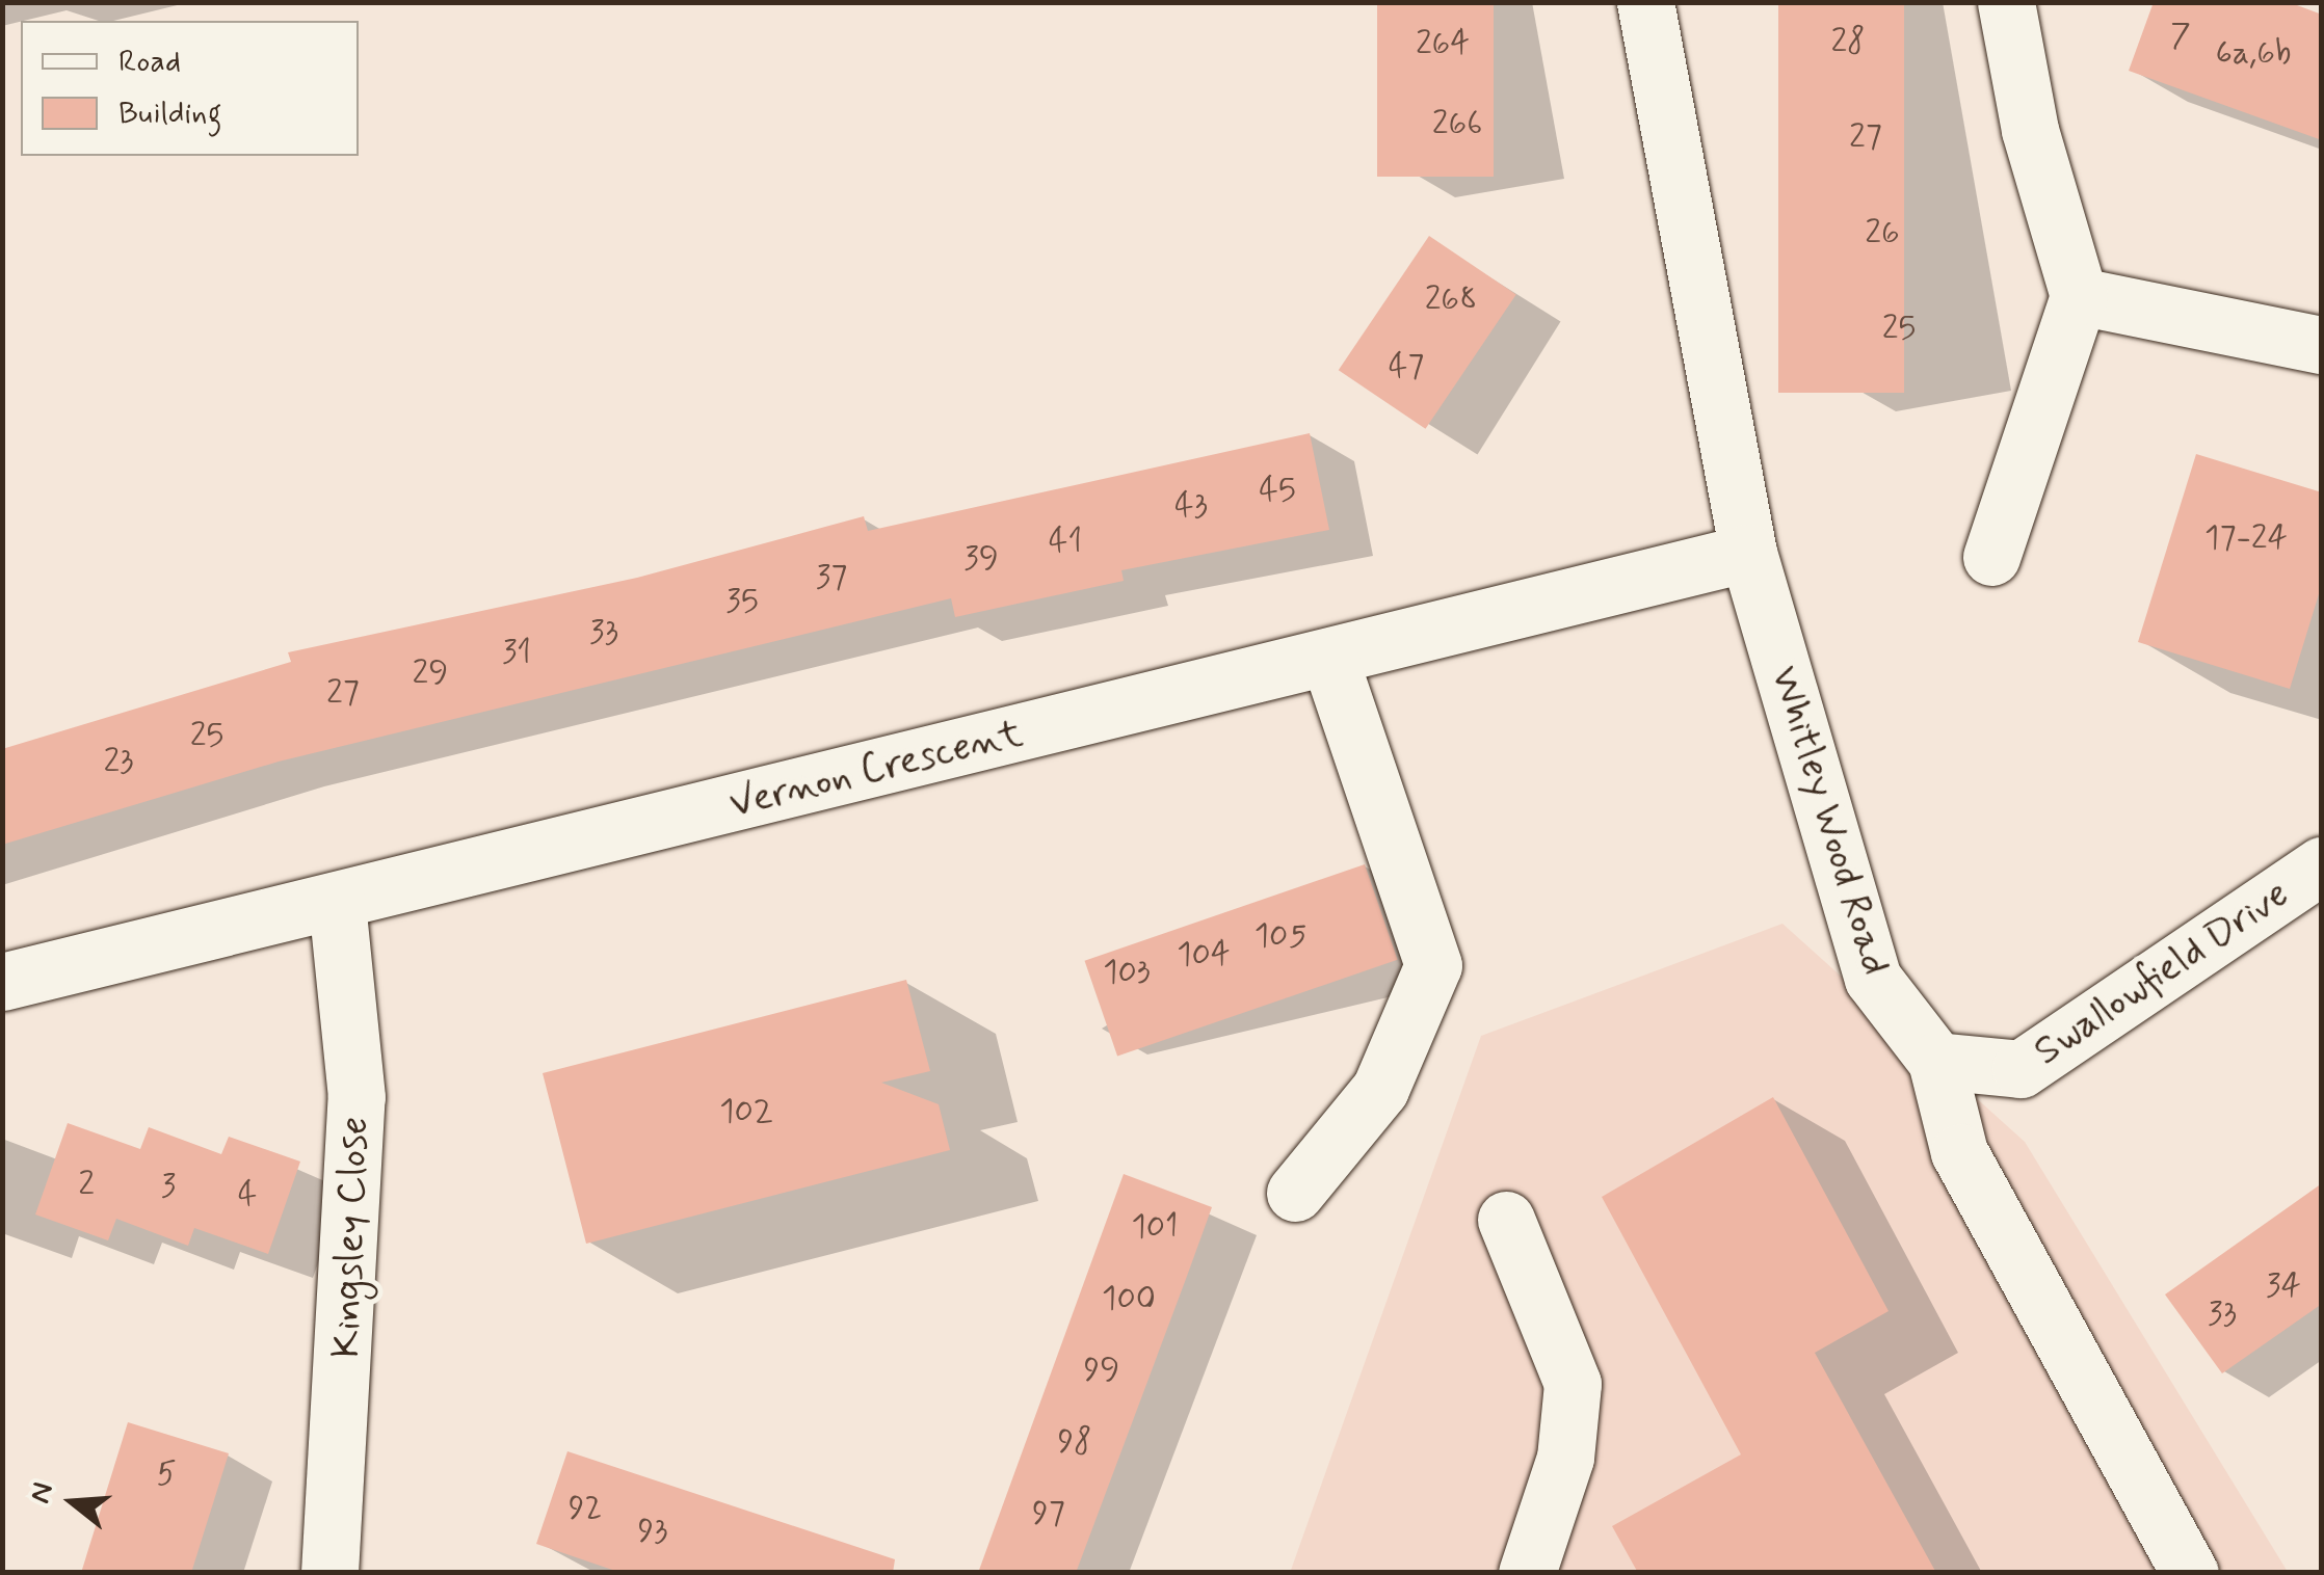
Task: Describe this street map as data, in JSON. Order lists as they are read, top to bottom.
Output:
{
  "streets": {
    "street": [
      "Vernon Crescent",
      "Whitley Wood Road",
      "Swallowfield Drive",
      "Kingsley Close"
    ]
  },
  "crossings": [
    ["Vernon Crescent", "Whitley Wood Road"],
    ["Vernon Crescent", "Kingsley Close"],
    ["Whitley Wood Road", "Swallowfield Drive"]
  ],
  "house_numbers": [
    "7",
    "28",
    "264",
    "6a,6b",
    "266",
    "27",
    "26",
    "268",
    "25",
    "47",
    "45",
    "43",
    "17-24",
    "41",
    "39",
    "37",
    "35",
    "33",
    "31",
    "29",
    "27",
    "25",
    "23",
    "105",
    "104",
    "103",
    "102",
    "2",
    "3",
    "4",
    "101",
    "34",
    "100",
    "33",
    "99",
    "98",
    "5",
    "92",
    "97",
    "93"
  ],
  "legend": ["Road", "Building"],
  "north": "left"
}
